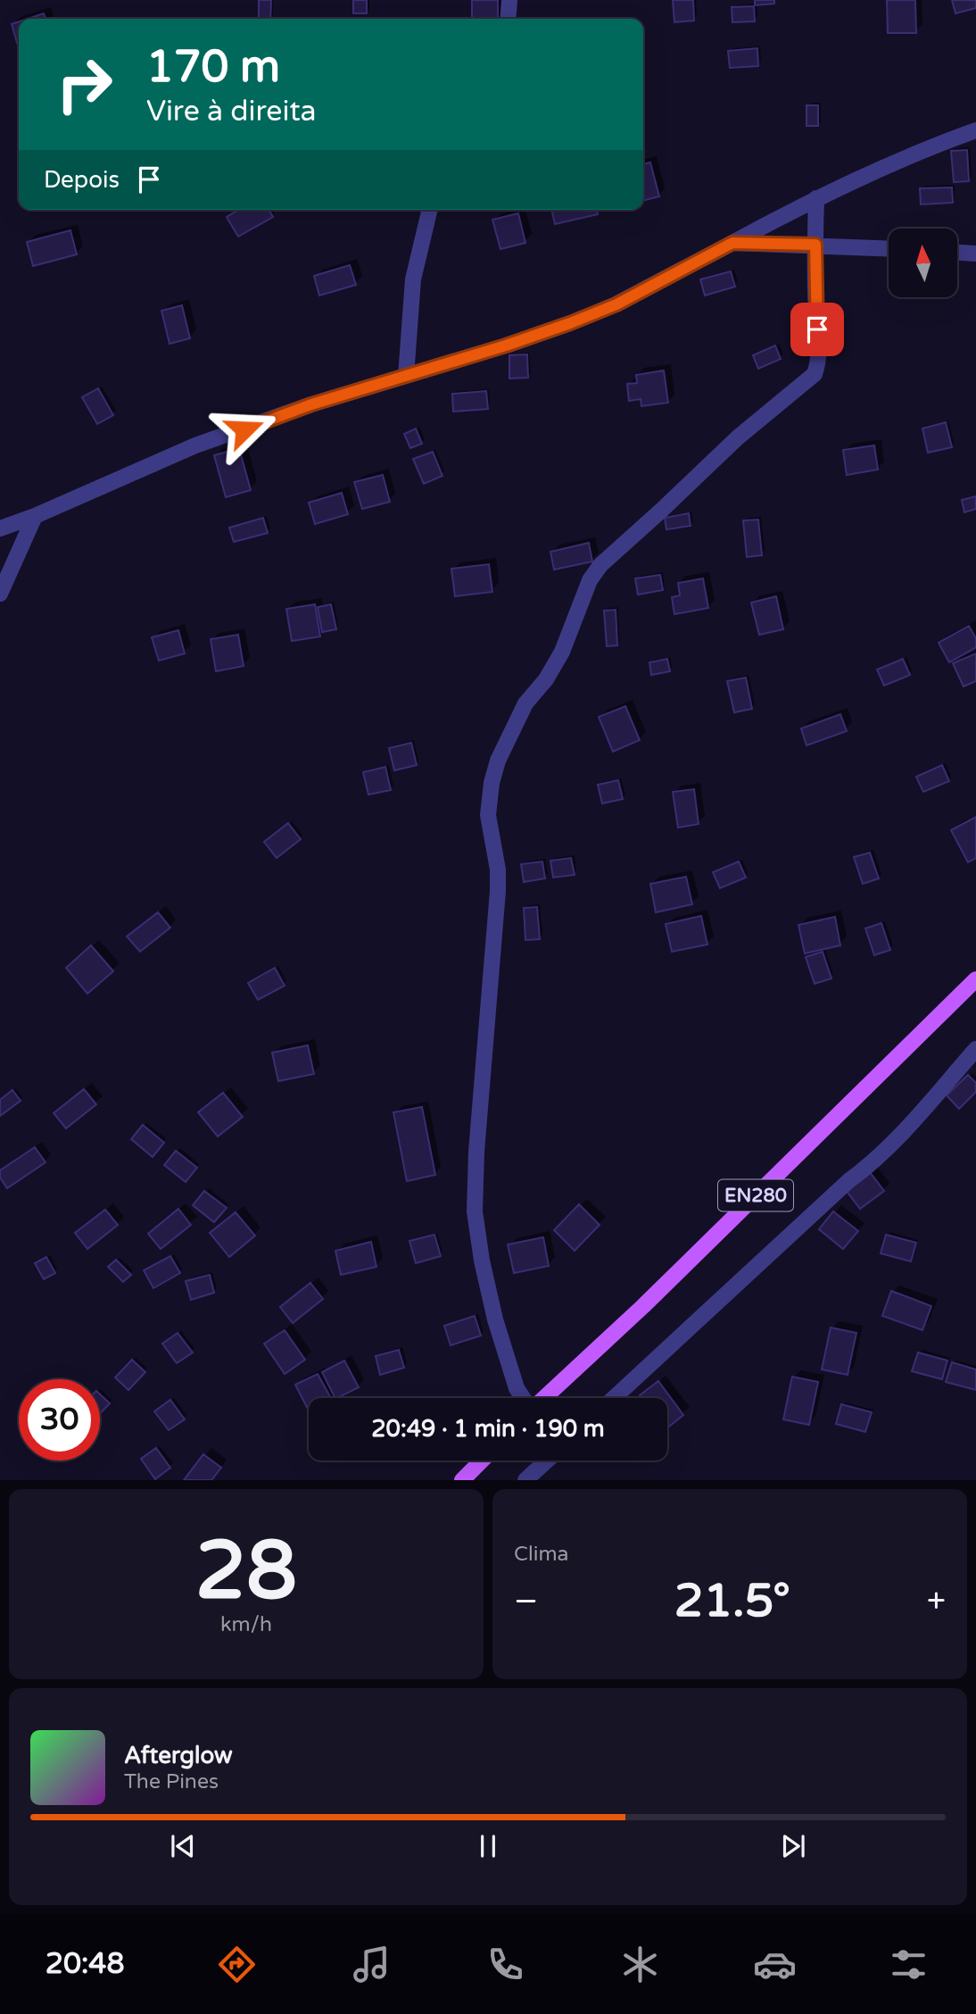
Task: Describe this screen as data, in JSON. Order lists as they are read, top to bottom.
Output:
{
  "streets": {
    "main road": ["EN280"]
  },
  "north": "top",
  "page": {
    "turn": ["170 m", "Vire à direita"],
    "then": "Depois",
    "limit": "30",
    "trip": "20:49 · 1 min · 190 m",
    "tile": [
      ["28", "km/h"],
      "Clima"
    ],
    "heat": ["−", "21.5°", "+"],
    "song": ["Afterglow", "The Pines"],
    "tabs": "20:48"
  }
}
